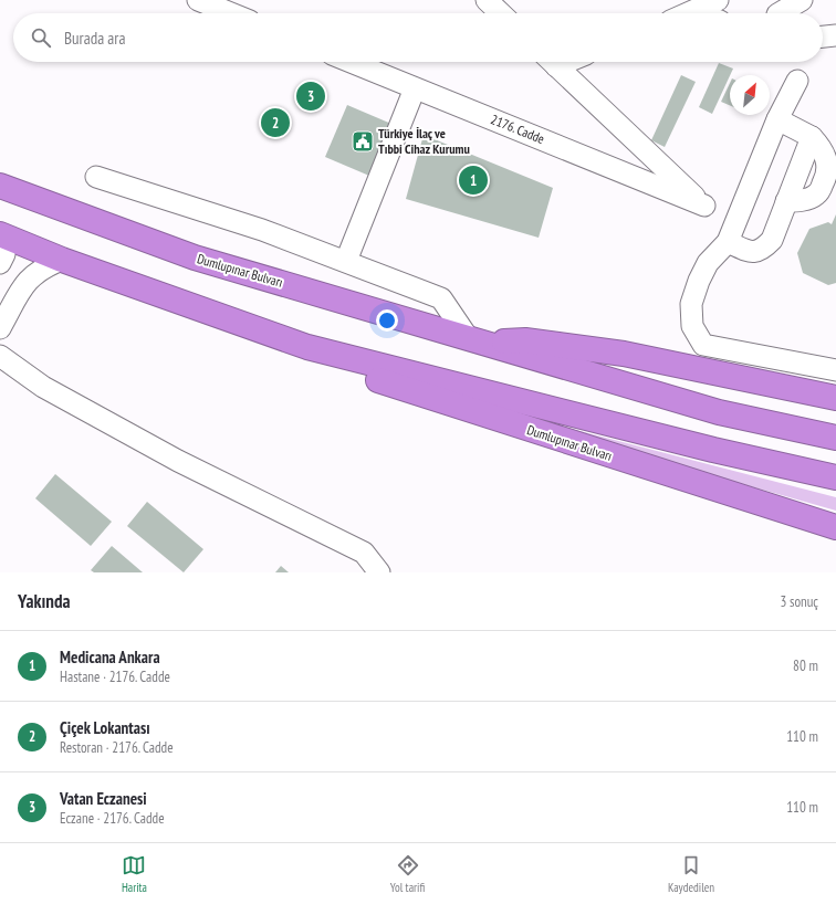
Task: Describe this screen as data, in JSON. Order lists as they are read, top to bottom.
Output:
{
  "streets": {
    "highway": ["Dumlupınar Bulvarı"],
    "street": ["2176. Cadde"]
  },
  "places": {
    "public building": ["Türkiye İlaç ve Tıbbi Cihaz Kurumu"]
  },
  "north": "top right",
  "page": {
    "search": "Burada ara",
    "pins": ["3", "2", "1"],
    "heading": ["Yakında", "3 sonuç"],
    "list": [
      {
        "mark": "1",
        "name": "Medicana Ankara",
        "note": "Hastane · 2176. Cadde",
        "value": "80 m"
      },
      {
        "mark": "2",
        "name": "Çiçek Lokantası",
        "note": "Restoran · 2176. Cadde",
        "value": "110 m"
      },
      {
        "mark": "3",
        "name": "Vatan Eczanesi",
        "note": "Eczane · 2176. Cadde",
        "value": "110 m"
      }
    ],
    "nav": ["Harita", "Yol tarifi", "Kaydedilen"]
  }
}
